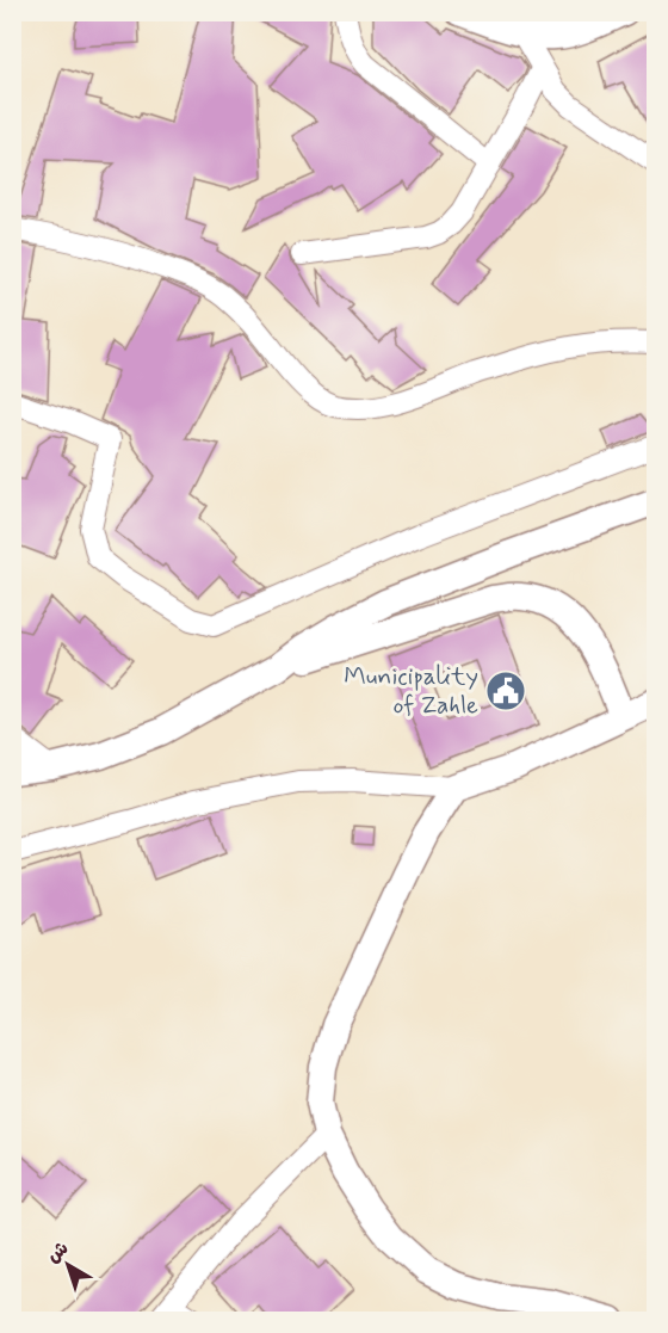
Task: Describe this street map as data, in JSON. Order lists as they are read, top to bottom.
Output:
{
  "places": {
    "public building": ["Municipality of Zahle"]
  },
  "north": "top left"
}
